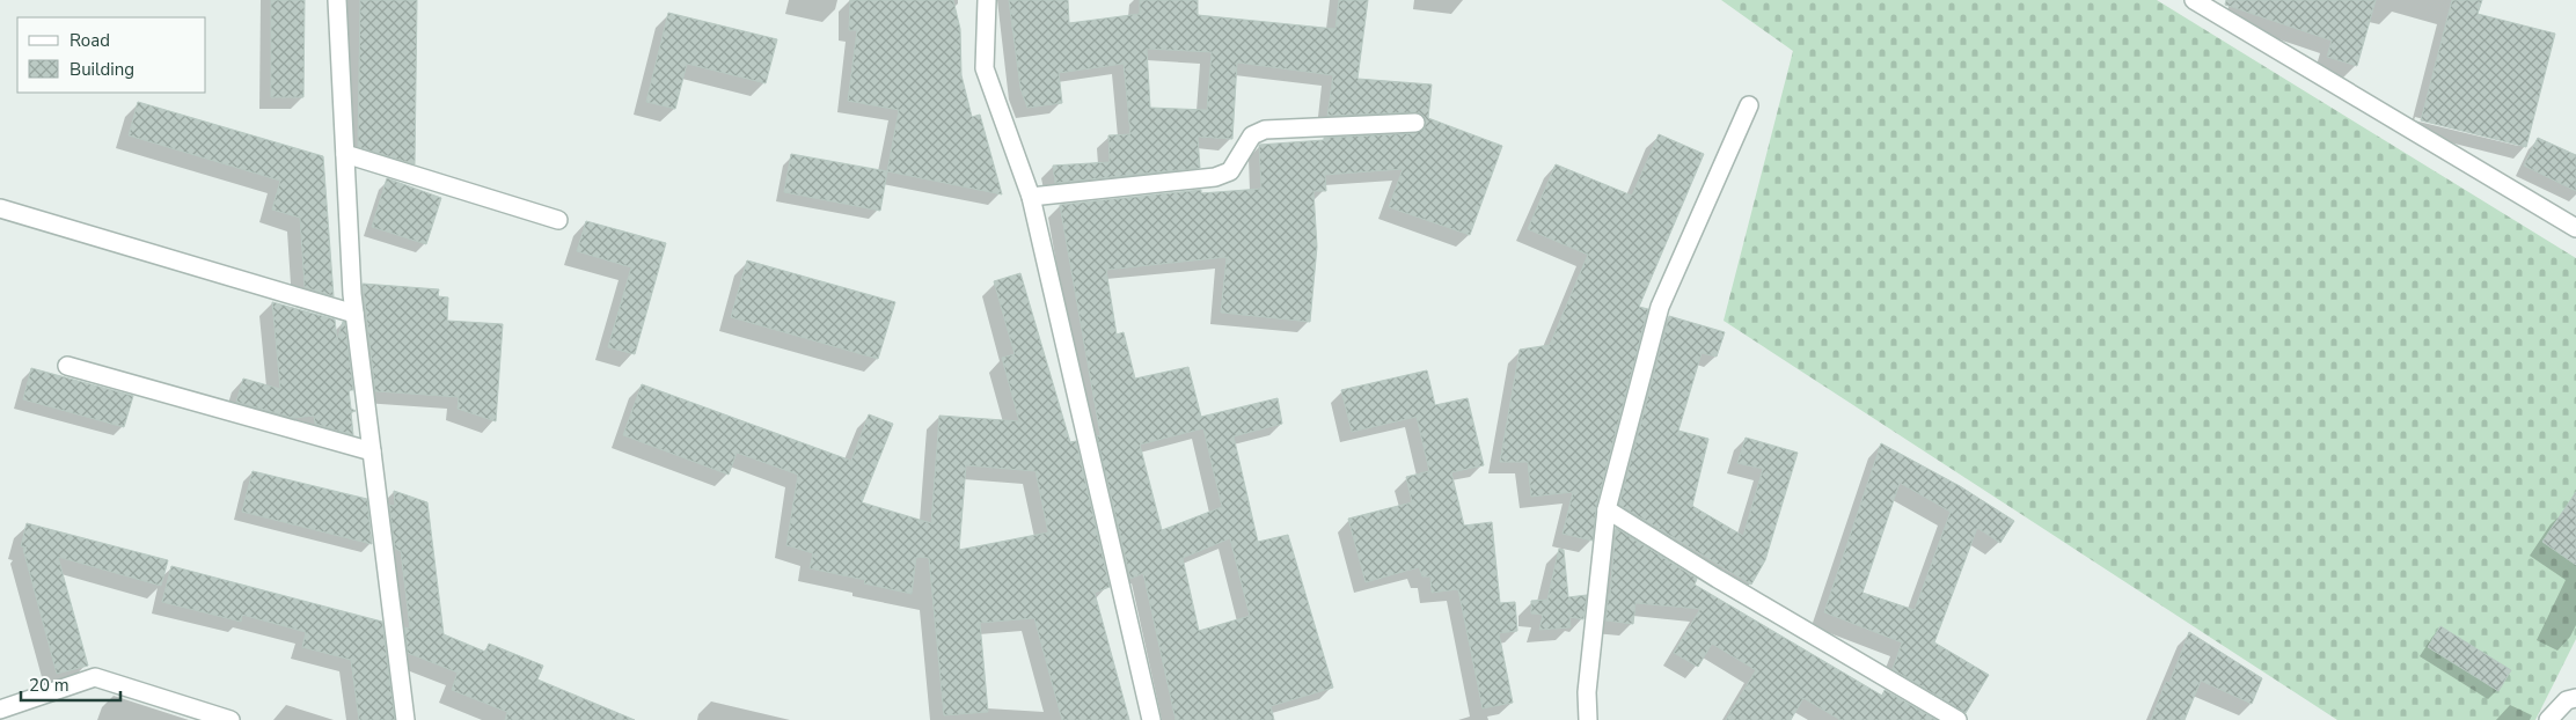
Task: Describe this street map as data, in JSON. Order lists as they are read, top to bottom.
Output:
{
  "legend": ["Road", "Building"],
  "scale_bar": "20 m"
}
